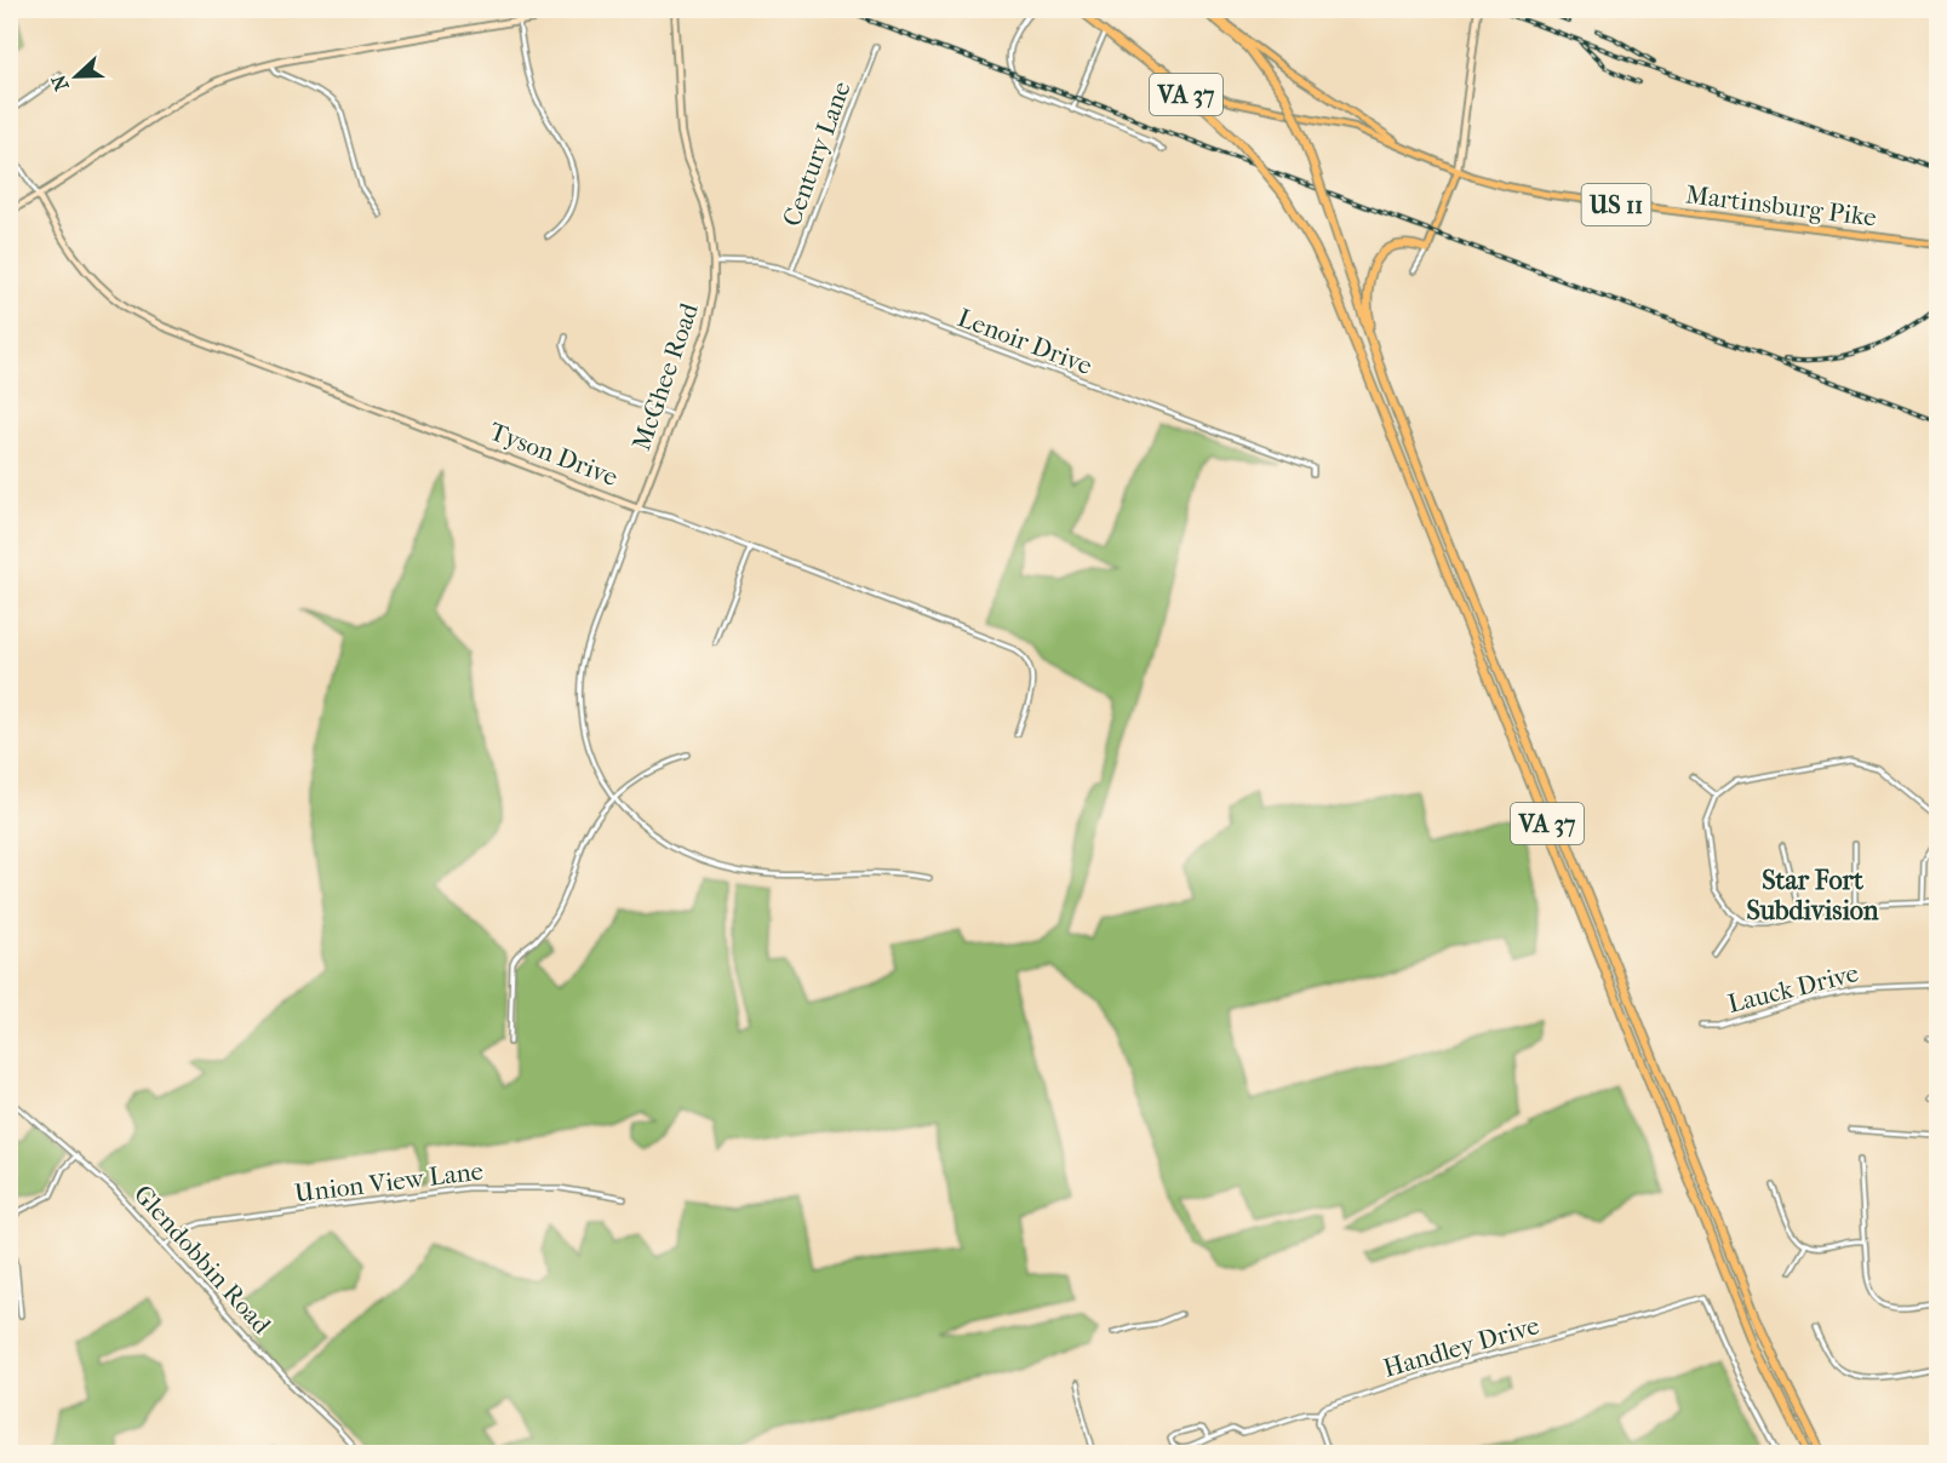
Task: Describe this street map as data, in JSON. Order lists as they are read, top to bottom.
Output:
{
  "streets": {
    "highway": ["VA 37", "US 11"],
    "main road": ["Martinsburg Pike"],
    "street": [
      "Century Lane",
      "Lenoir Drive",
      "McGhee Road",
      "Tyson Drive",
      "Lauck Drive",
      "Union View Lane",
      "Glendobbin Road",
      "Handley Drive"
    ]
  },
  "crossings": [
    ["VA 37", "US 11"],
    ["Century Lane", "Lenoir Drive"],
    ["US 11", "Martinsburg Pike"],
    ["Lenoir Drive", "McGhee Road"],
    ["McGhee Road", "Tyson Drive"],
    ["Union View Lane", "Glendobbin Road"]
  ],
  "districts": ["Star Fort Subdivision"],
  "north": "left"
}
